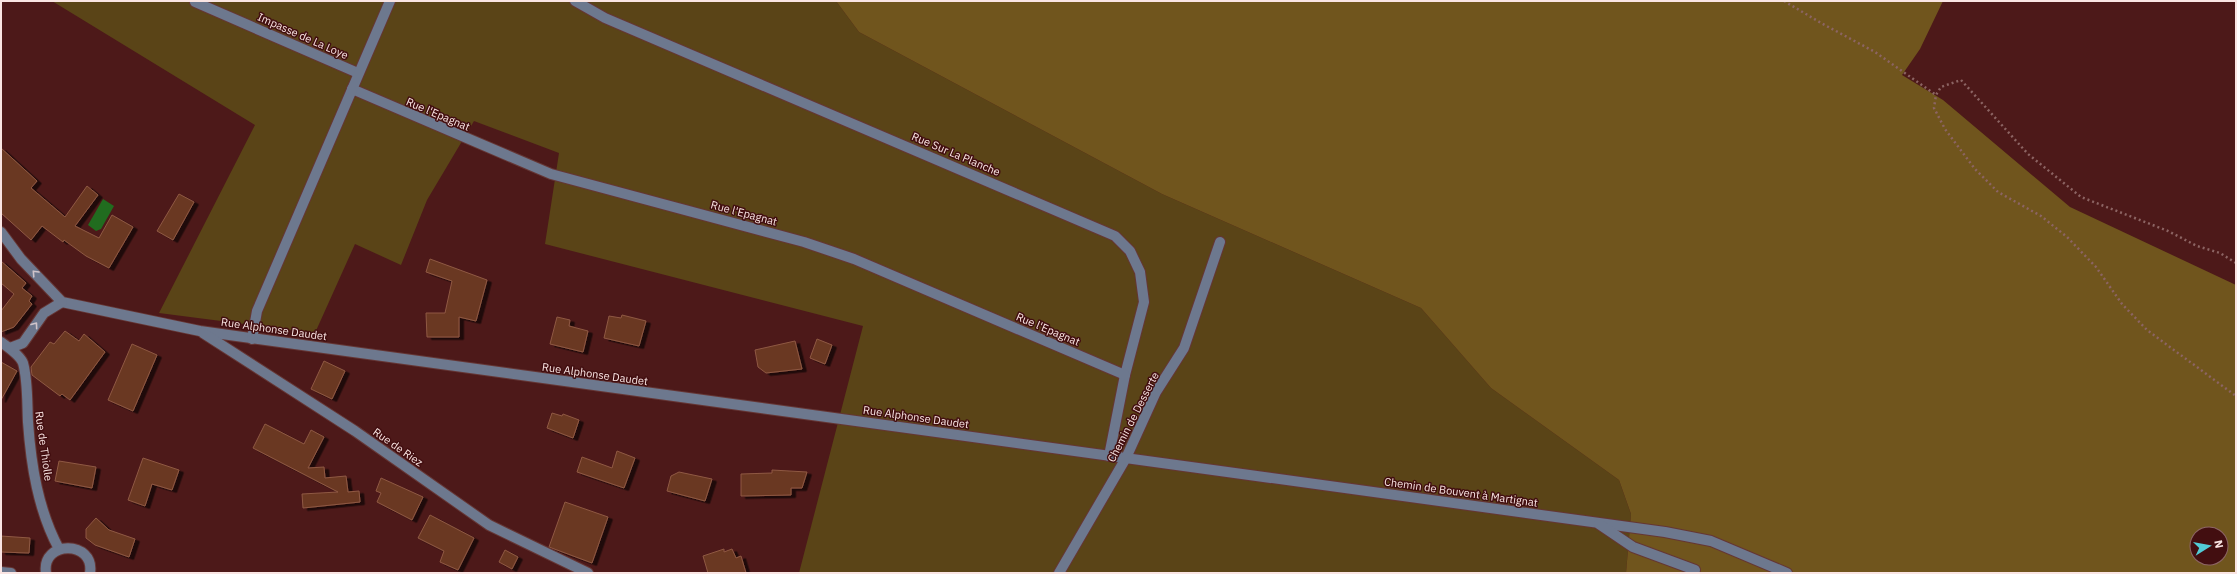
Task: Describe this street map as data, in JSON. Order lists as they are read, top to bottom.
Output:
{
  "streets": {
    "street": [
      "Impasse de La Loye",
      "Rue l'Epagnat",
      "Rue Sur La Planche",
      "Rue Alphonse Daudet",
      "Chemin de Desserte",
      "Rue de Thiolle",
      "Rue de Riez",
      "Chemin de Bouvent à Martignat"
    ]
  },
  "crossings": [
    ["Rue l'Epagnat", "Rue Sur La Planche"],
    ["Rue Sur La Planche", "Rue Alphonse Daudet"],
    ["Rue Alphonse Daudet", "Chemin de Desserte"],
    ["Rue Alphonse Daudet", "Rue de Riez"],
    ["Rue Alphonse Daudet", "Chemin de Bouvent à Martignat"],
    ["Chemin de Desserte", "Chemin de Bouvent à Martignat"]
  ],
  "north": "right"
}
